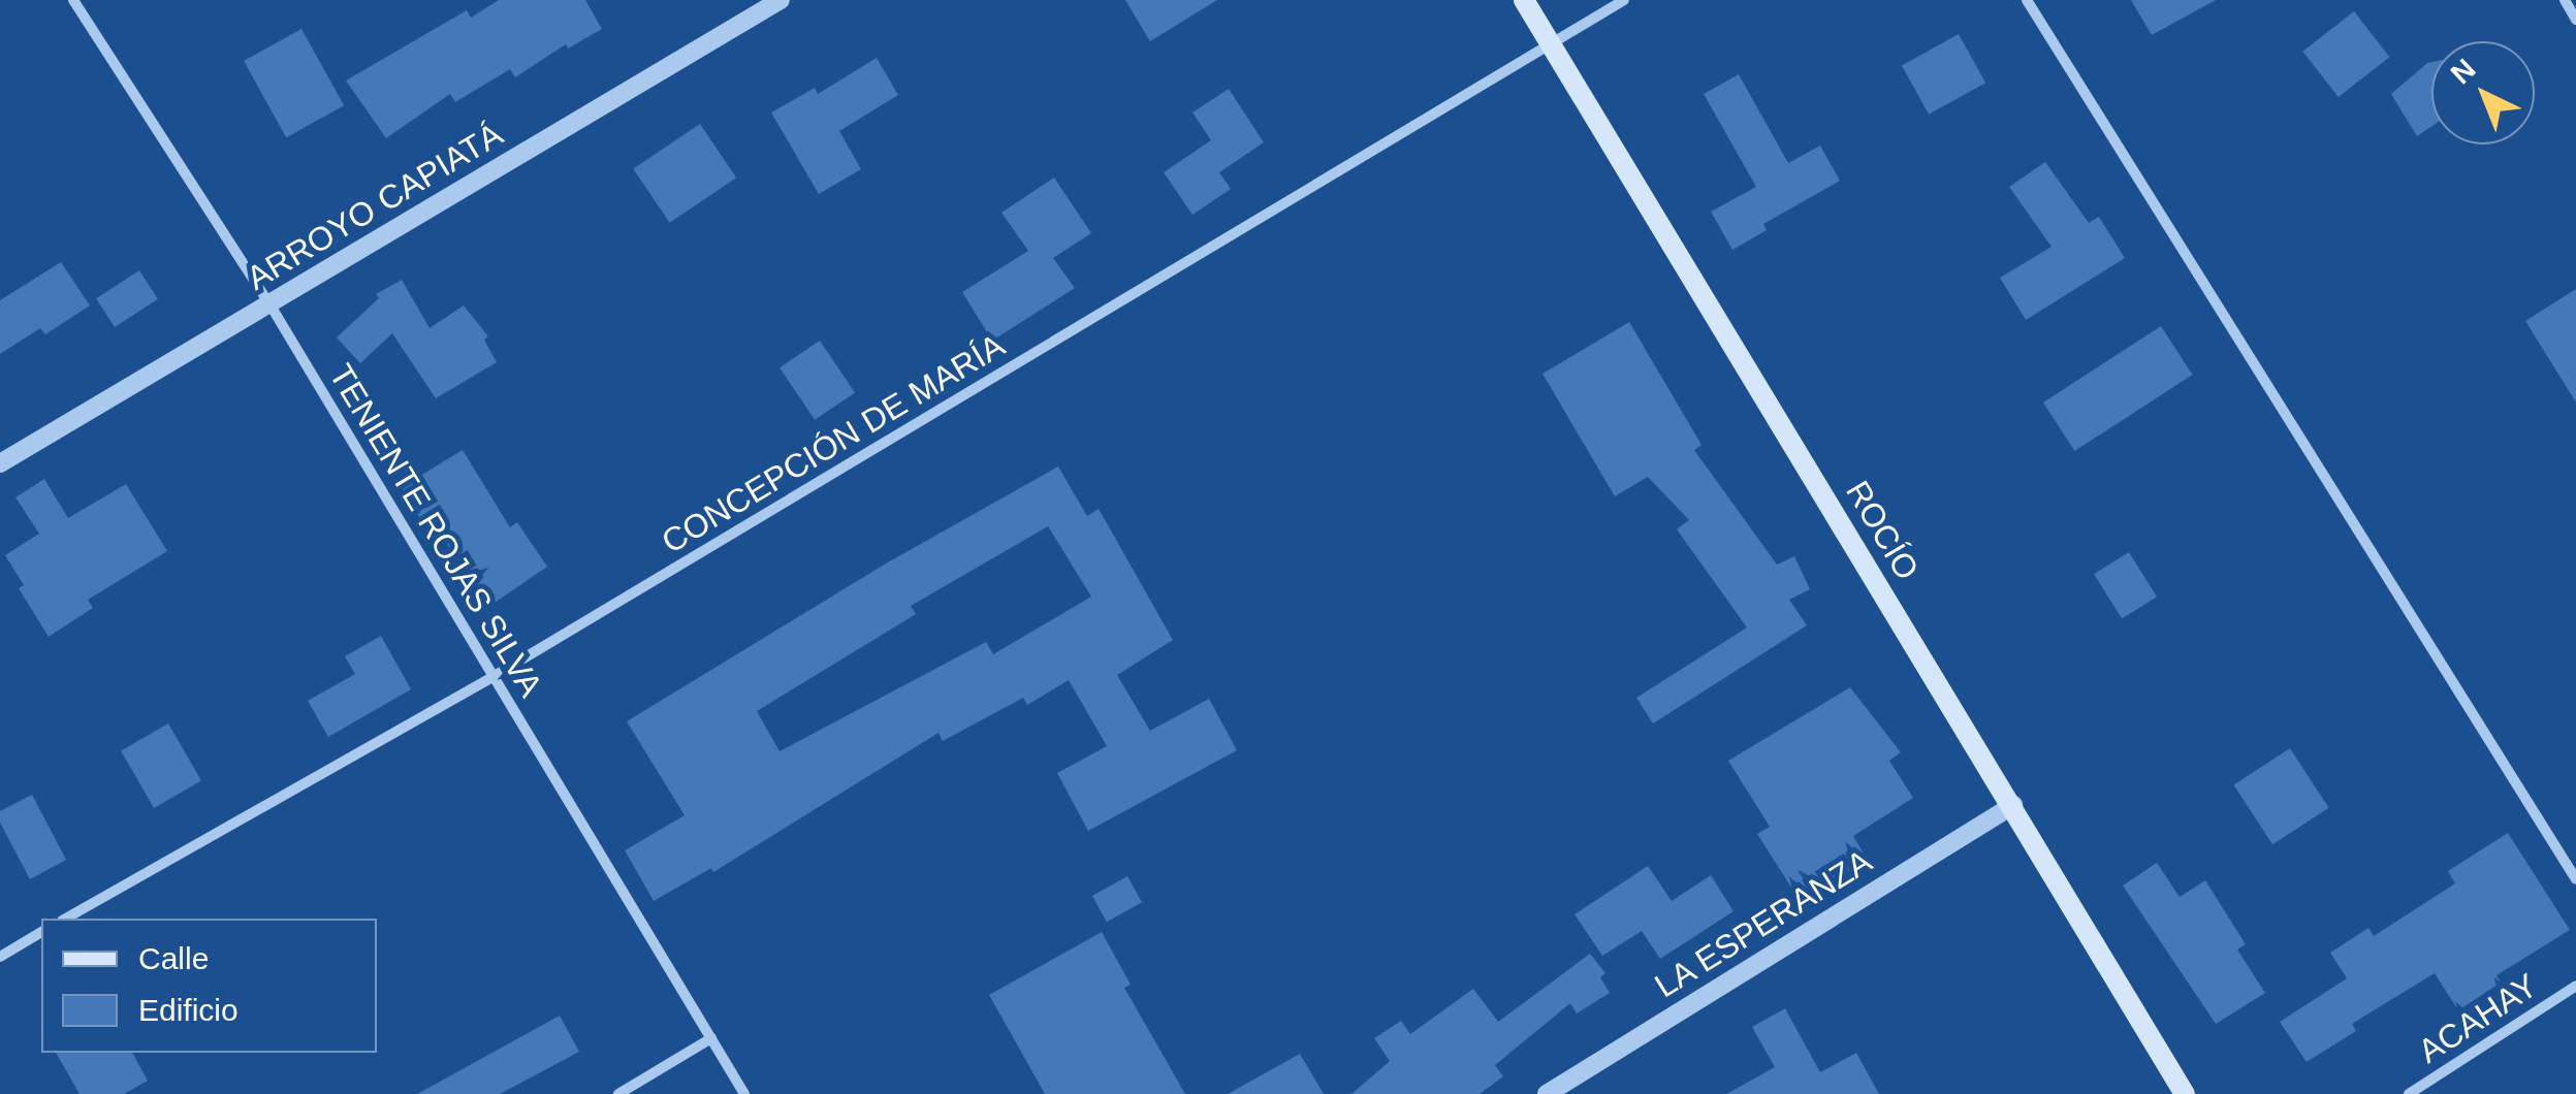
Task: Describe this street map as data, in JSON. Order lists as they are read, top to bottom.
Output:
{
  "streets": {
    "main road": ["ROCÍO"],
    "street": [
      "ARROYO CAPIATÁ",
      "CONCEPCIÓN DE MARÍA",
      "TENIENTE ROJAS SILVA",
      "LA ESPERANZA",
      "ACAHAY"
    ]
  },
  "crossings": [
    ["ARROYO CAPIATÁ", "TENIENTE ROJAS SILVA"],
    ["CONCEPCIÓN DE MARÍA", "TENIENTE ROJAS SILVA"],
    ["CONCEPCIÓN DE MARÍA", "ROCÍO"],
    ["ROCÍO", "LA ESPERANZA"]
  ],
  "legend": ["Calle", "Edificio"],
  "north": "top left"
}
